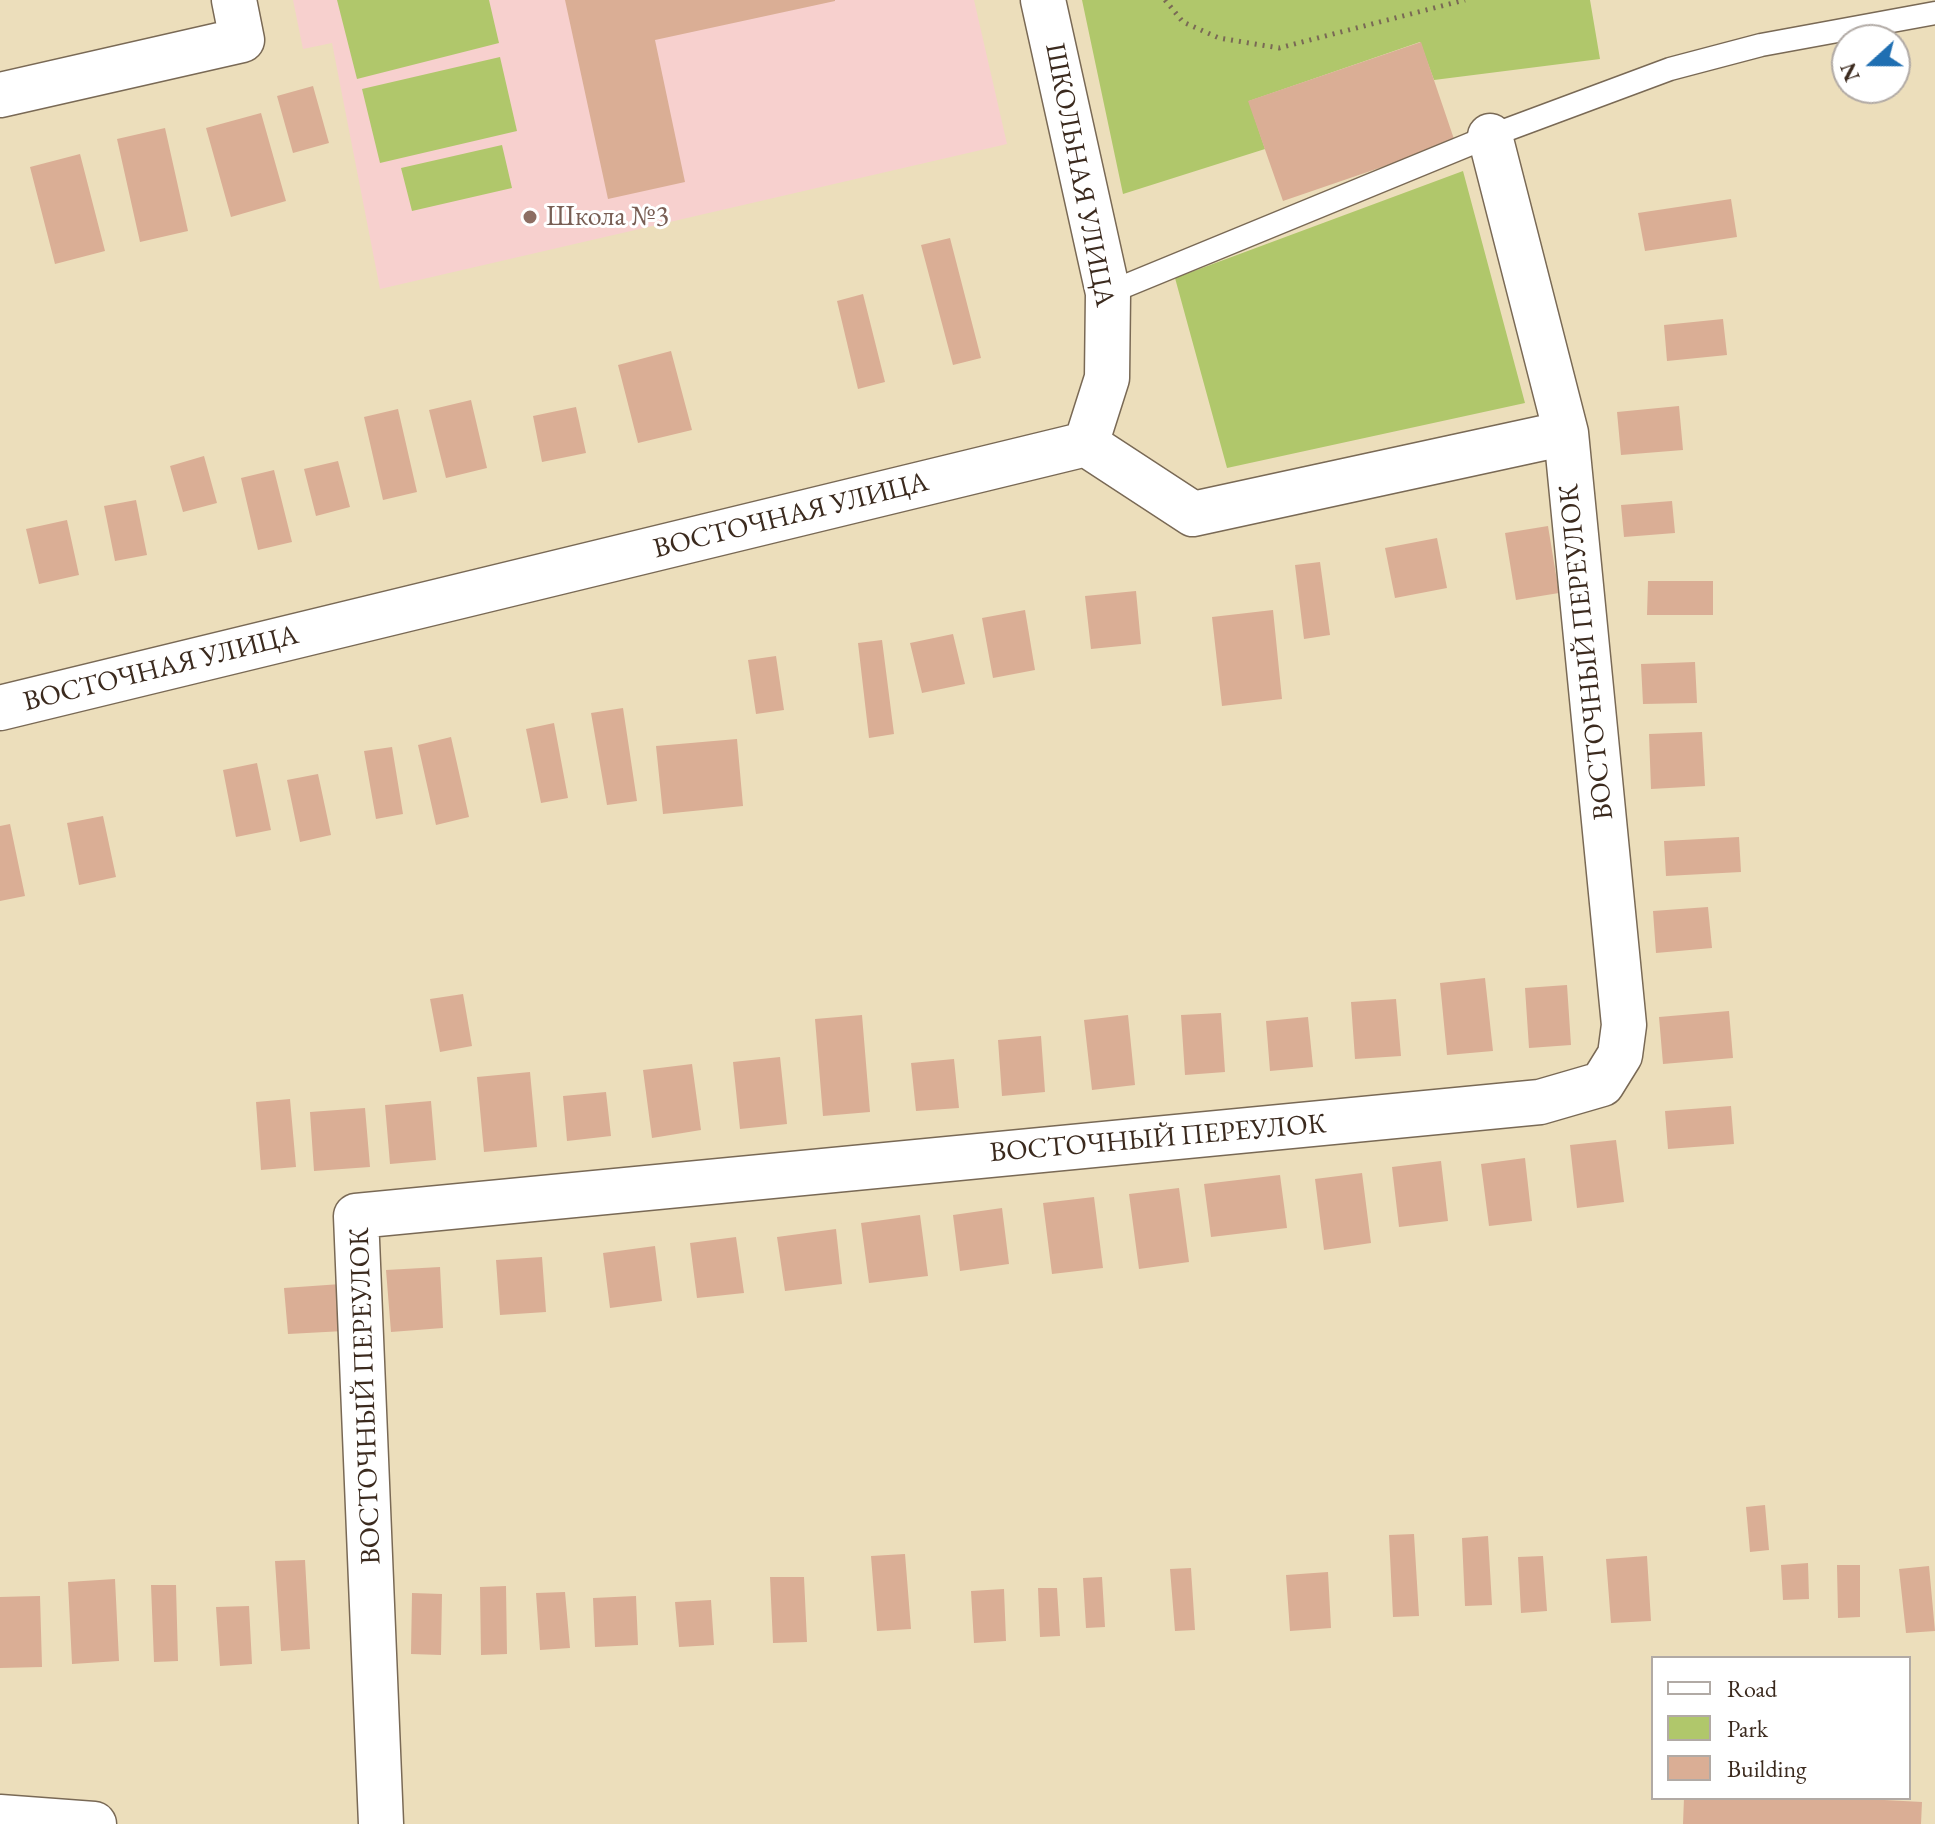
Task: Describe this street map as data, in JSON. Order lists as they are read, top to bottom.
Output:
{
  "streets": {
    "street": ["ШКОЛЬНАЯ УЛИЦА", "ВОСТОЧНАЯ УЛИЦА", "ВОСТОЧНЫЙ ПЕРЕУЛОК"]
  },
  "crossings": [
    ["ШКОЛЬНАЯ УЛИЦА", "ВОСТОЧНАЯ УЛИЦА"]
  ],
  "places": ["Школа №3"],
  "legend": ["Road", "Park", "Building"],
  "north": "left"
}
